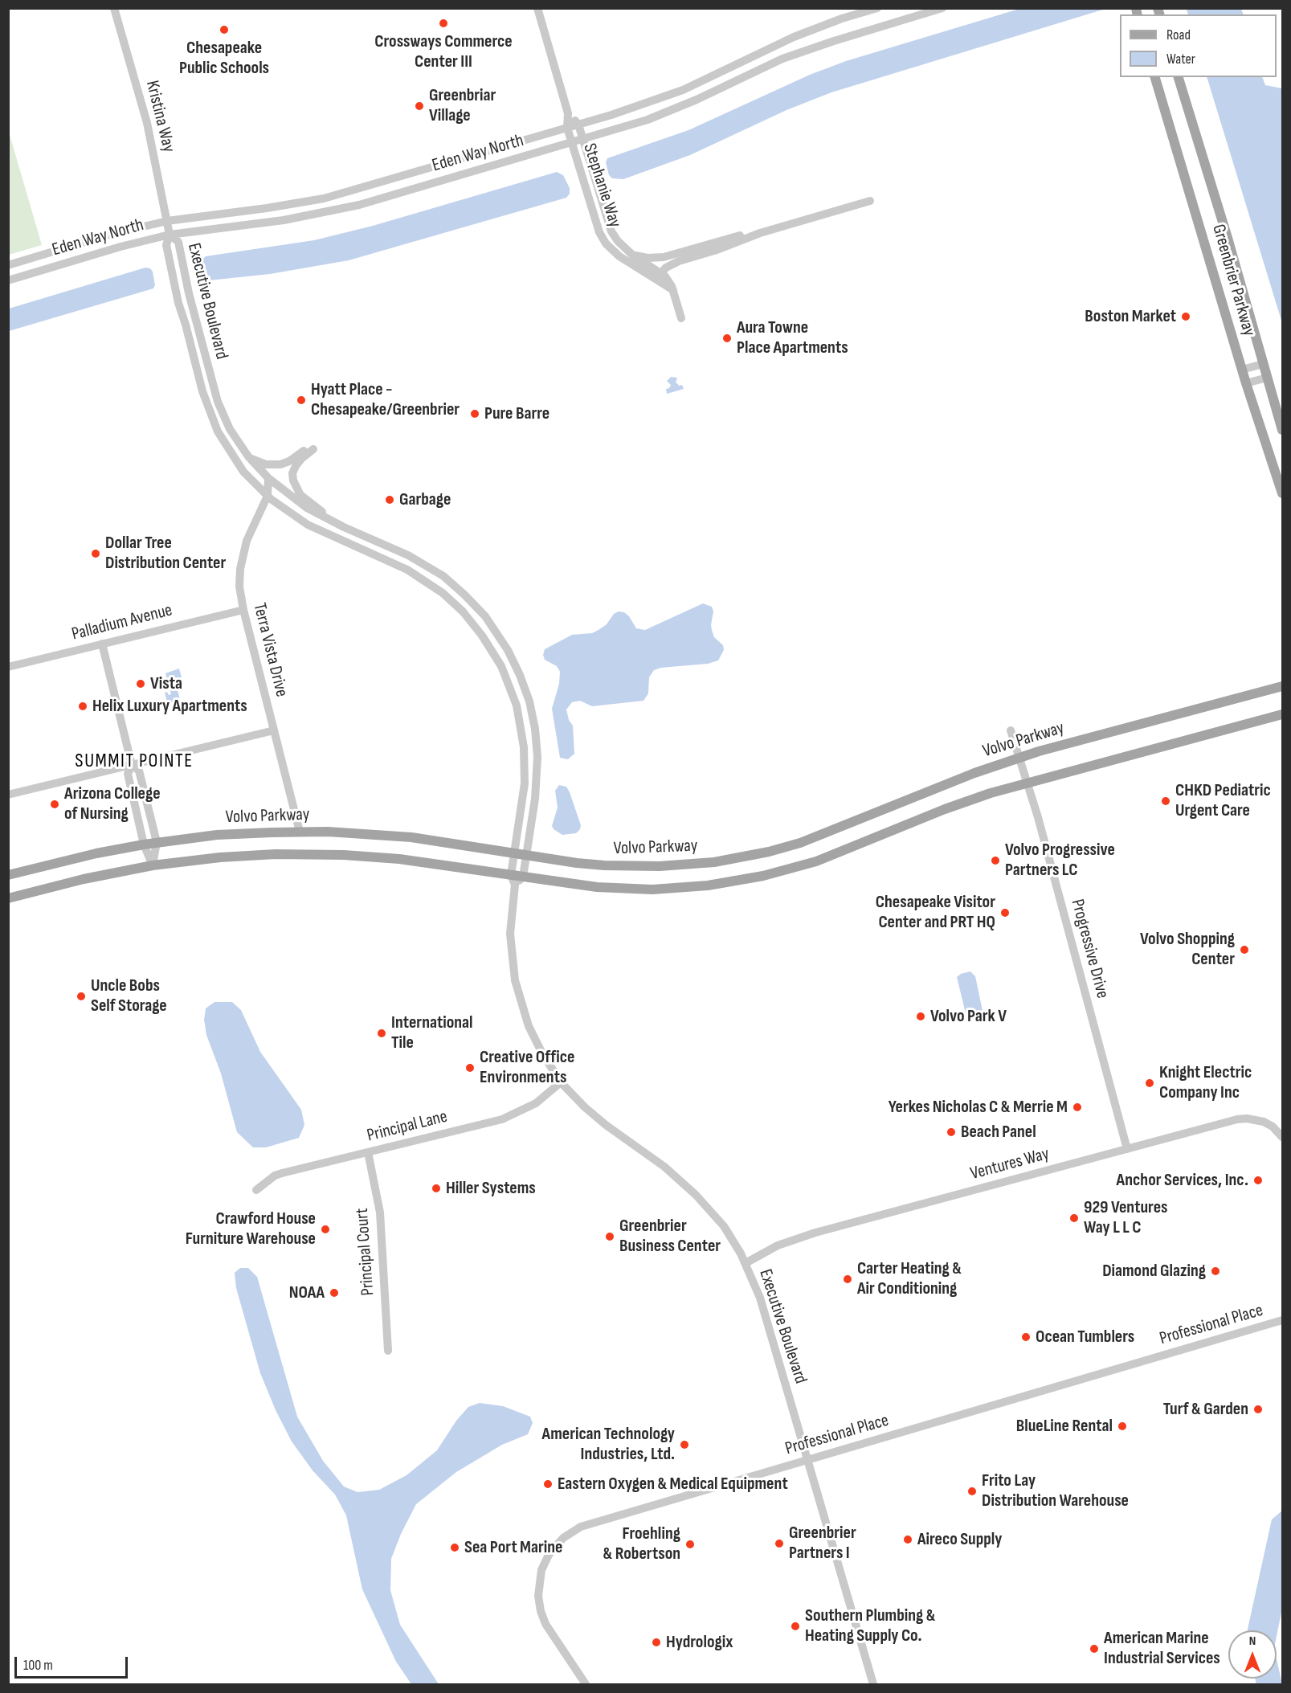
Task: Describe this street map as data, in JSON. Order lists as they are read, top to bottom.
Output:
{
  "streets": {
    "main road": ["Greenbrier Parkway", "Volvo Parkway"],
    "street": [
      "Kristina Way",
      "Eden Way North",
      "Stephanie Way",
      "Executive Boulevard",
      "Palladium Avenue",
      "Terra Vista Drive",
      "Progressive Drive",
      "Principal Lane",
      "Ventures Way",
      "Principal Court",
      "Professional Place"
    ]
  },
  "crossings": [
    ["Kristina Way", "Eden Way North"],
    ["Kristina Way", "Executive Boulevard"],
    ["Eden Way North", "Stephanie Way"],
    ["Eden Way North", "Executive Boulevard"],
    ["Executive Boulevard", "Terra Vista Drive"],
    ["Executive Boulevard", "Volvo Parkway"],
    ["Executive Boulevard", "Principal Lane"],
    ["Executive Boulevard", "Ventures Way"],
    ["Executive Boulevard", "Professional Place"],
    ["Palladium Avenue", "Terra Vista Drive"],
    ["Terra Vista Drive", "Volvo Parkway"],
    ["Volvo Parkway", "Progressive Drive"],
    ["Progressive Drive", "Ventures Way"],
    ["Principal Lane", "Principal Court"]
  ],
  "districts": ["SUMMIT POINTE"],
  "places": [
    "Crossways Commerce Center III",
    "Chesapeake Public Schools",
    "Greenbriar Village",
    "Boston Market",
    "Aura Towne Place Apartments",
    "Hyatt Place - Chesapeake/Greenbrier",
    "Pure Barre",
    "Garbage",
    "Dollar Tree Distribution Center",
    "Vista",
    "Helix Luxury Apartments",
    "CHKD Pediatric Urgent Care",
    "Arizona College of Nursing",
    "Volvo Progressive Partners LC",
    "Chesapeake Visitor Center and PRT HQ",
    "Volvo Shopping Center",
    "Uncle Bobs Self Storage",
    "Volvo Park V",
    "International Tile",
    "Creative Office Environments",
    "Knight Electric Company Inc",
    "Yerkes Nicholas C & Merrie M",
    "Beach Panel",
    "Anchor Services, Inc.",
    "Hiller Systems",
    "929 Ventures Way L L C",
    "Crawford House Furniture Warehouse",
    "Greenbrier Business Center",
    "Diamond Glazing",
    "Carter Heating & Air Conditioning",
    "NOAA",
    "Ocean Tumblers",
    "Turf & Garden",
    "BlueLine Rental",
    "American Technology Industries, Ltd.",
    "Eastern Oxygen & Medical Equipment",
    "Frito Lay Distribution Warehouse",
    "Aireco Supply",
    "Greenbrier Partners I",
    "Froehling & Robertson",
    "Sea Port Marine",
    "Southern Plumbing & Heating Supply Co.",
    "Hydrologix",
    "American Marine Industrial Services"
  ],
  "legend": ["Road", "Water"],
  "scale_bar": "100 m",
  "north": "top"
}
